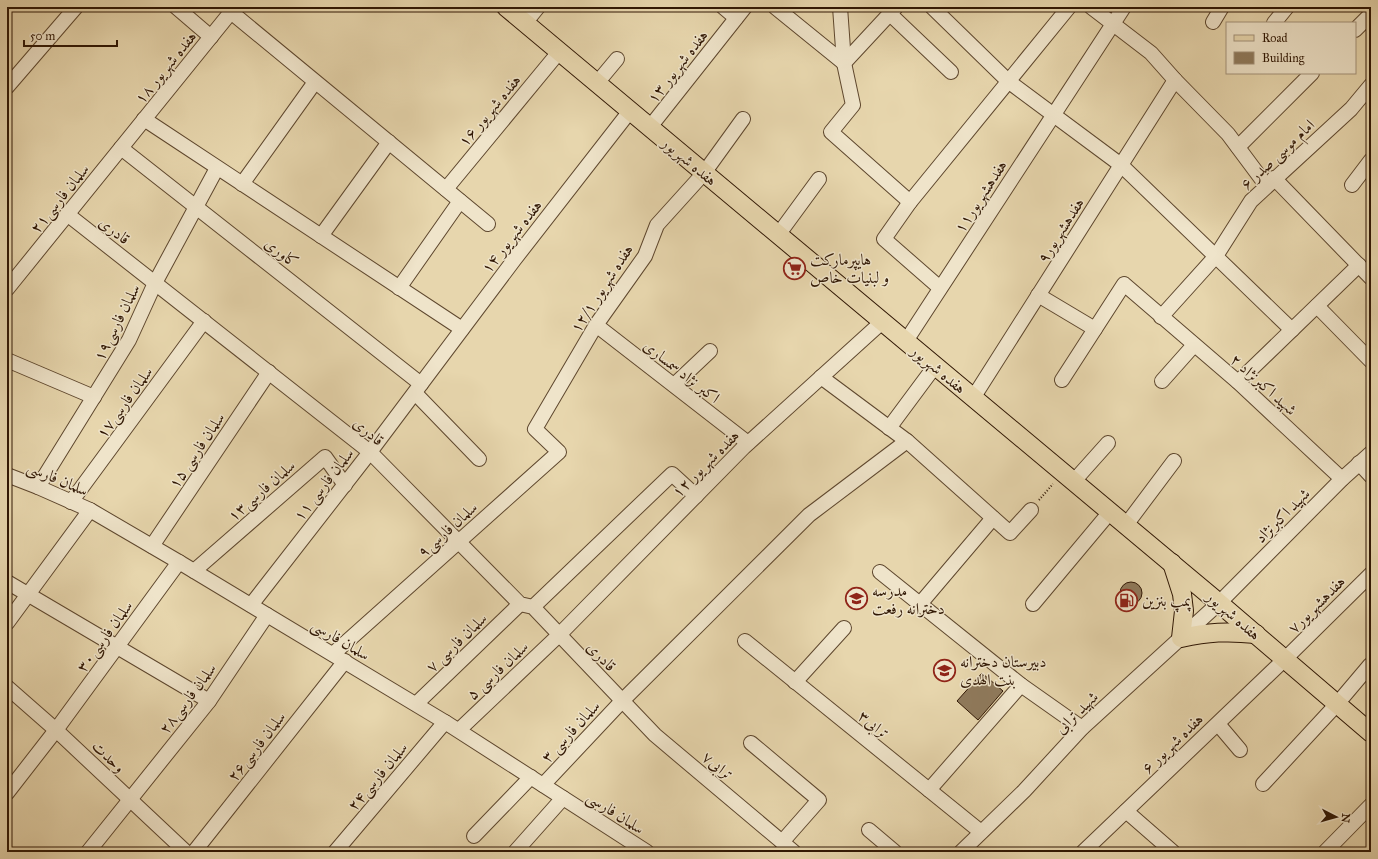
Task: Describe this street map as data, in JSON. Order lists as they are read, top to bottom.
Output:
{
  "streets": {
    "main road": ["هفده شهریور"],
    "street": [
      "هفده شهریور ۱۳",
      "هفده شهریور ۱۸",
      "هفده شهریور ۱۶",
      "امام موسی صدر ۶",
      "هفدهشهریور۱۱",
      "سلمان فارسی۲۱",
      "قادری",
      "هفدهشهریور۹",
      "هفده شهریور ۱۴",
      "کاوری",
      "هفده شهریور ۱۲/۱",
      "سلمان فارسی۱۹",
      "اکبر نژاد سمساری",
      "شهید اکبرنژاد ۲",
      "سلمان فارسی۱۷",
      "سلمان فارسی ۱۵",
      "هفده شهریور ۱۲",
      "سلمان فارسی",
      "سلمان فارسی ۱۱",
      "سلمان فارسی۱۳",
      "شهید اکبرنژاد",
      "سلمان فارسی۹",
      "هفدهشهریور۷",
      "سلمان فارسی۳۰",
      "سلمان فارسی ۷",
      "سلمان فارسی ۵",
      "سلمان فارسی۲۸",
      "شهید ترابی",
      "ترابی۳",
      "سلمان فارسی ۳",
      "هفده شهریور ۶",
      "سلمان فارسی۲۶",
      "وحدت",
      "ترابی۷",
      "سلمان فارسی۲۴"
    ]
  },
  "crossings": [
    ["هفده شهریور ۱۳", "هفده شهریور"],
    ["هفده شهریور ۱۸", "سلمان فارسی۲۱"],
    ["هفده شهریور ۱۸", "کاوری"],
    ["هفده شهریور ۱۶", "هفده شهریور"],
    ["امام موسی صدر ۶", "شهید اکبرنژاد ۲"],
    ["هفده شهریور", "هفدهشهریور۱۱"],
    ["هفده شهریور", "هفدهشهریور۹"],
    ["هفده شهریور", "هفده شهریور ۱۴"],
    ["هفده شهریور", "هفده شهریور ۱۲/۱"],
    ["هفده شهریور", "هفده شهریور ۱۲"],
    ["هفده شهریور", "شهید اکبرنژاد"],
    ["هفده شهریور", "هفدهشهریور۷"],
    ["هفده شهریور", "شهید ترابی"],
    ["هفده شهریور", "هفده شهریور ۶"],
    ["سلمان فارسی۲۱", "قادری"],
    ["سلمان فارسی۲۱", "کاوری"],
    ["قادری", "سلمان فارسی۱۹"],
    ["قادری", "سلمان فارسی۱۷"],
    ["قادری", "سلمان فارسی ۱۵"],
    ["قادری", "هفده شهریور ۱۲"],
    ["قادری", "سلمان فارسی ۱۱"],
    ["قادری", "سلمان فارسی۹"],
    ["قادری", "سلمان فارسی ۷"],
    ["قادری", "سلمان فارسی ۵"],
    ["قادری", "سلمان فارسی ۳"],
    ["قادری", "ترابی۷"],
    ["هفده شهریور ۱۴", "کاوری"],
    ["هفده شهریور ۱۴", "سلمان فارسی ۱۱"],
    ["کاوری", "سلمان فارسی۱۹"],
    ["کاوری", "سلمان فارسی ۱۱"],
    ["هفده شهریور ۱۲/۱", "اکبر نژاد سمساری"],
    ["هفده شهریور ۱۲/۱", "سلمان فارسی۹"],
    ["سلمان فارسی۱۹", "سلمان فارسی"],
    ["اکبر نژاد سمساری", "هفده شهریور ۱۲"],
    ["شهید اکبرنژاد ۲", "شهید اکبرنژاد"],
    ["سلمان فارسی۱۷", "سلمان فارسی"],
    ["سلمان فارسی ۱۵", "سلمان فارسی"],
    ["هفده شهریور ۱۲", "سلمان فارسی ۷"],
    ["هفده شهریور ۱۲", "سلمان فارسی ۵"],
    ["سلمان فارسی", "سلمان فارسی ۱۱"],
    ["سلمان فارسی", "سلمان فارسی۱۳"],
    ["سلمان فارسی", "سلمان فارسی۹"],
    ["سلمان فارسی", "سلمان فارسی۳۰"],
    ["سلمان فارسی", "سلمان فارسی ۷"],
    ["سلمان فارسی", "سلمان فارسی ۵"],
    ["سلمان فارسی", "سلمان فارسی۲۸"],
    ["سلمان فارسی", "سلمان فارسی ۳"],
    ["سلمان فارسی", "سلمان فارسی۲۶"],
    ["سلمان فارسی", "سلمان فارسی۲۴"],
    ["سلمان فارسی ۱۱", "سلمان فارسی۱۳"],
    ["شهید اکبرنژاد", "شهید ترابی"],
    ["سلمان فارسی۹", "سلمان فارسی۲۶"],
    ["هفدهشهریور۷", "هفده شهریور ۶"],
    ["سلمان فارسی۳۰", "وحدت"],
    ["سلمان فارسی۲۸", "وحدت"],
    ["شهید ترابی", "ترابی۳"],
    ["سلمان فارسی ۳", "ترابی۷"]
  ],
  "places": {
    "supermarket": ["هایپرمارکت و لبنیات خاص"],
    "school or university": ["مدرسه دخترانه رفعت", "دبیرستان دخترانه بنت الهدی"],
    "fuel station": ["پمپ بنزین"]
  },
  "legend": ["Road", "Building"],
  "scale_bar": "50 m",
  "north": "right"
}
